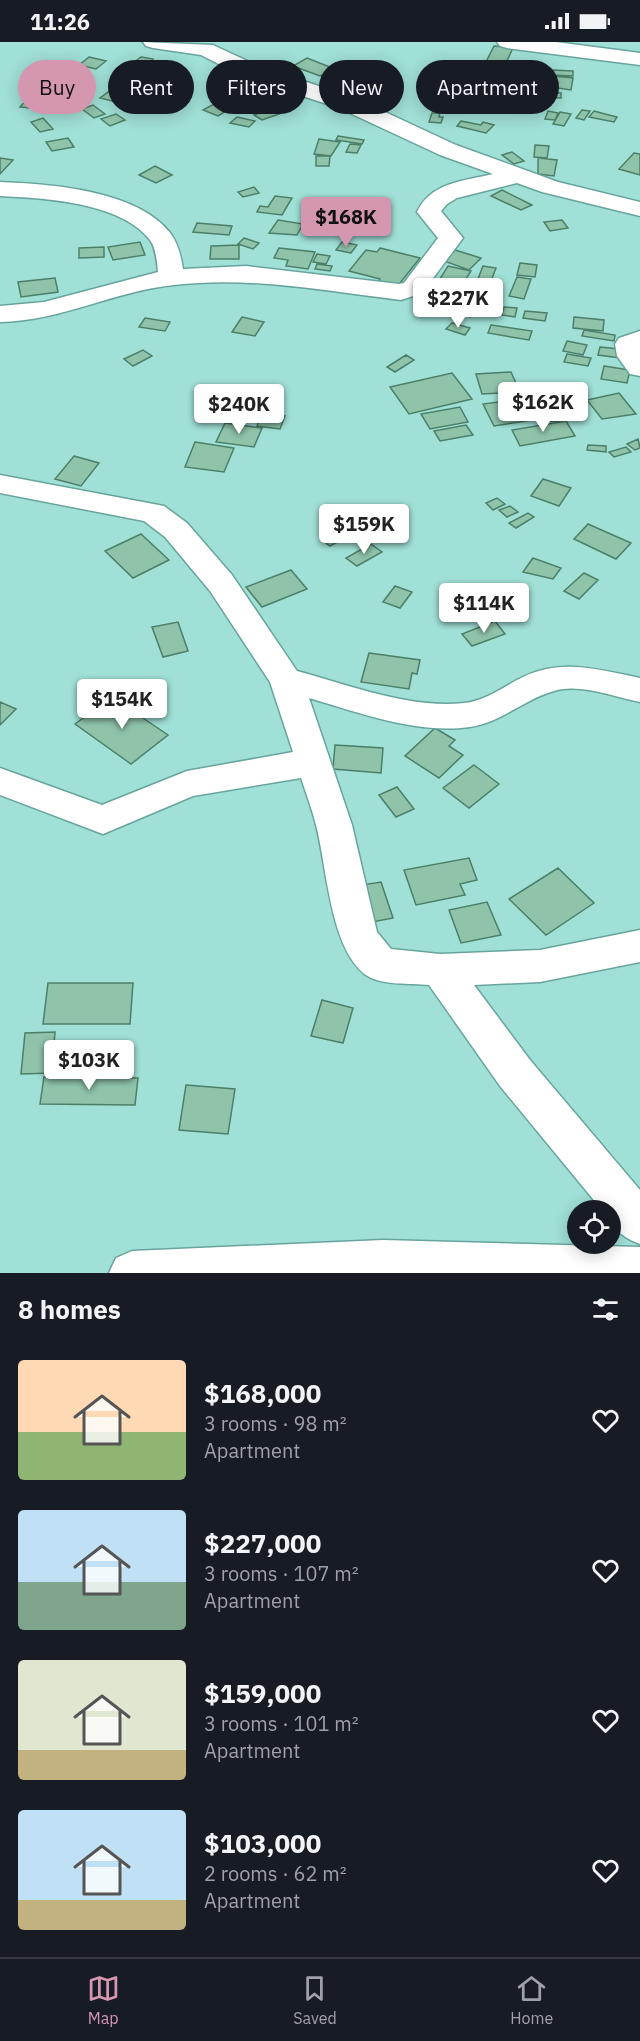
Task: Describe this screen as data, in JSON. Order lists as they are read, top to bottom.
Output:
{
  "page": {
    "status": "11:26",
    "chip": [
      "Buy",
      "Rent",
      "Filters",
      "New",
      "Apartment"
    ],
    "price": [
      "$168K",
      "$227K",
      "$162K",
      "$240K",
      "$159K",
      "$114K",
      "$154K",
      "$103K"
    ],
    "heading": "8 homes",
    "list": [
      {
        "name": "$168,000",
        "note": "3 rooms · 98 m² · Apartment"
      },
      {
        "name": "$227,000",
        "note": "3 rooms · 107 m² · Apartment"
      },
      {
        "name": "$159,000",
        "note": "3 rooms · 101 m² · Apartment"
      },
      {
        "name": "$103,000",
        "note": "2 rooms · 62 m² · Apartment"
      }
    ],
    "tabs": ["Map", "Saved", "Home"]
  }
}
